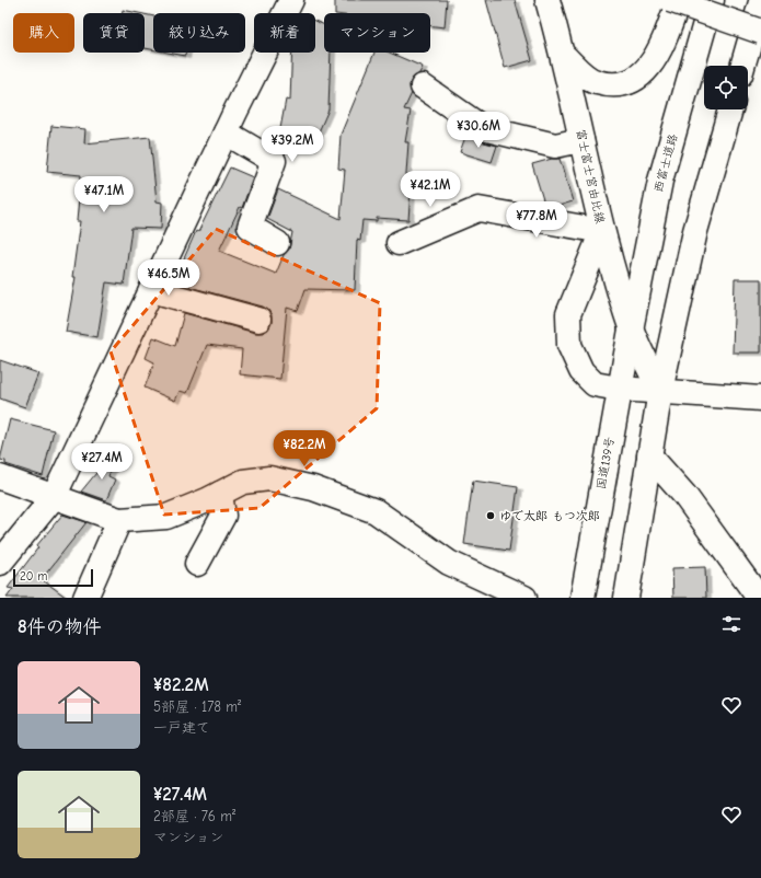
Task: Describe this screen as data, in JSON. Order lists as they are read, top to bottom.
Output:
{
  "streets": {
    "main road": ["西富士道路", "富士富士宮由比線", "国道139号"]
  },
  "crossings": [
    ["西富士道路", "国道139号"],
    ["富士富士宮由比線", "国道139号"]
  ],
  "places": ["ゆで太郎 もつ次郎"],
  "scale_bar": "20 m",
  "page": {
    "chip": [
      "購入",
      "賃貸",
      "絞り込み",
      "新着",
      "マンション"
    ],
    "price": [
      "¥30.6M",
      "¥39.2M",
      "¥42.1M",
      "¥47.1M",
      "¥77.8M",
      "¥46.5M",
      "¥82.2M",
      "¥27.4M"
    ],
    "scale": "20 m",
    "heading": "8件の物件",
    "list": [
      {
        "name": "¥82.2M",
        "note": "5部屋 · 178 m² · 一戸建て"
      },
      {
        "name": "¥27.4M",
        "note": "2部屋 · 76 m² · マンション"
      }
    ]
  }
}
